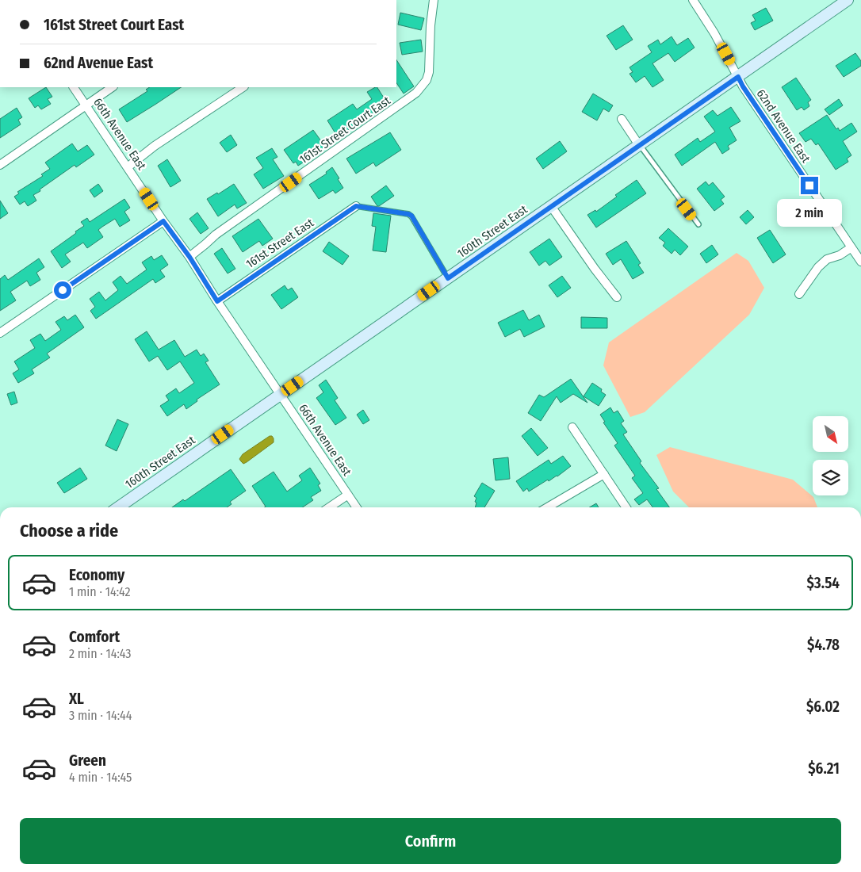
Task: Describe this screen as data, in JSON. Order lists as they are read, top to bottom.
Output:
{
  "streets": {
    "main road": ["160th Street East"],
    "street": [
      "62nd Avenue East",
      "161st Street Court East",
      "66th Avenue East",
      "161st Street East"
    ]
  },
  "crossings": [
    ["62nd Avenue East", "160th Street East"],
    ["161st Street Court East", "66th Avenue East"],
    ["66th Avenue East", "160th Street East"],
    ["66th Avenue East", "161st Street East"]
  ],
  "north": "bottom right",
  "page": {
    "banner": ["161st Street Court East", "62nd Avenue East"],
    "bubble": "2 min",
    "heading": "Choose a ride",
    "list": [
      {
        "name": "Economy",
        "note": "1 min · 14:42",
        "value": "$3.54"
      },
      {
        "name": "Comfort",
        "note": "2 min · 14:43",
        "value": "$4.78"
      },
      {
        "name": "XL",
        "note": "3 min · 14:44",
        "value": "$6.02"
      },
      {
        "name": "Green",
        "note": "4 min · 14:45",
        "value": "$6.21"
      }
    ],
    "buttons": "Confirm"
  }
}
